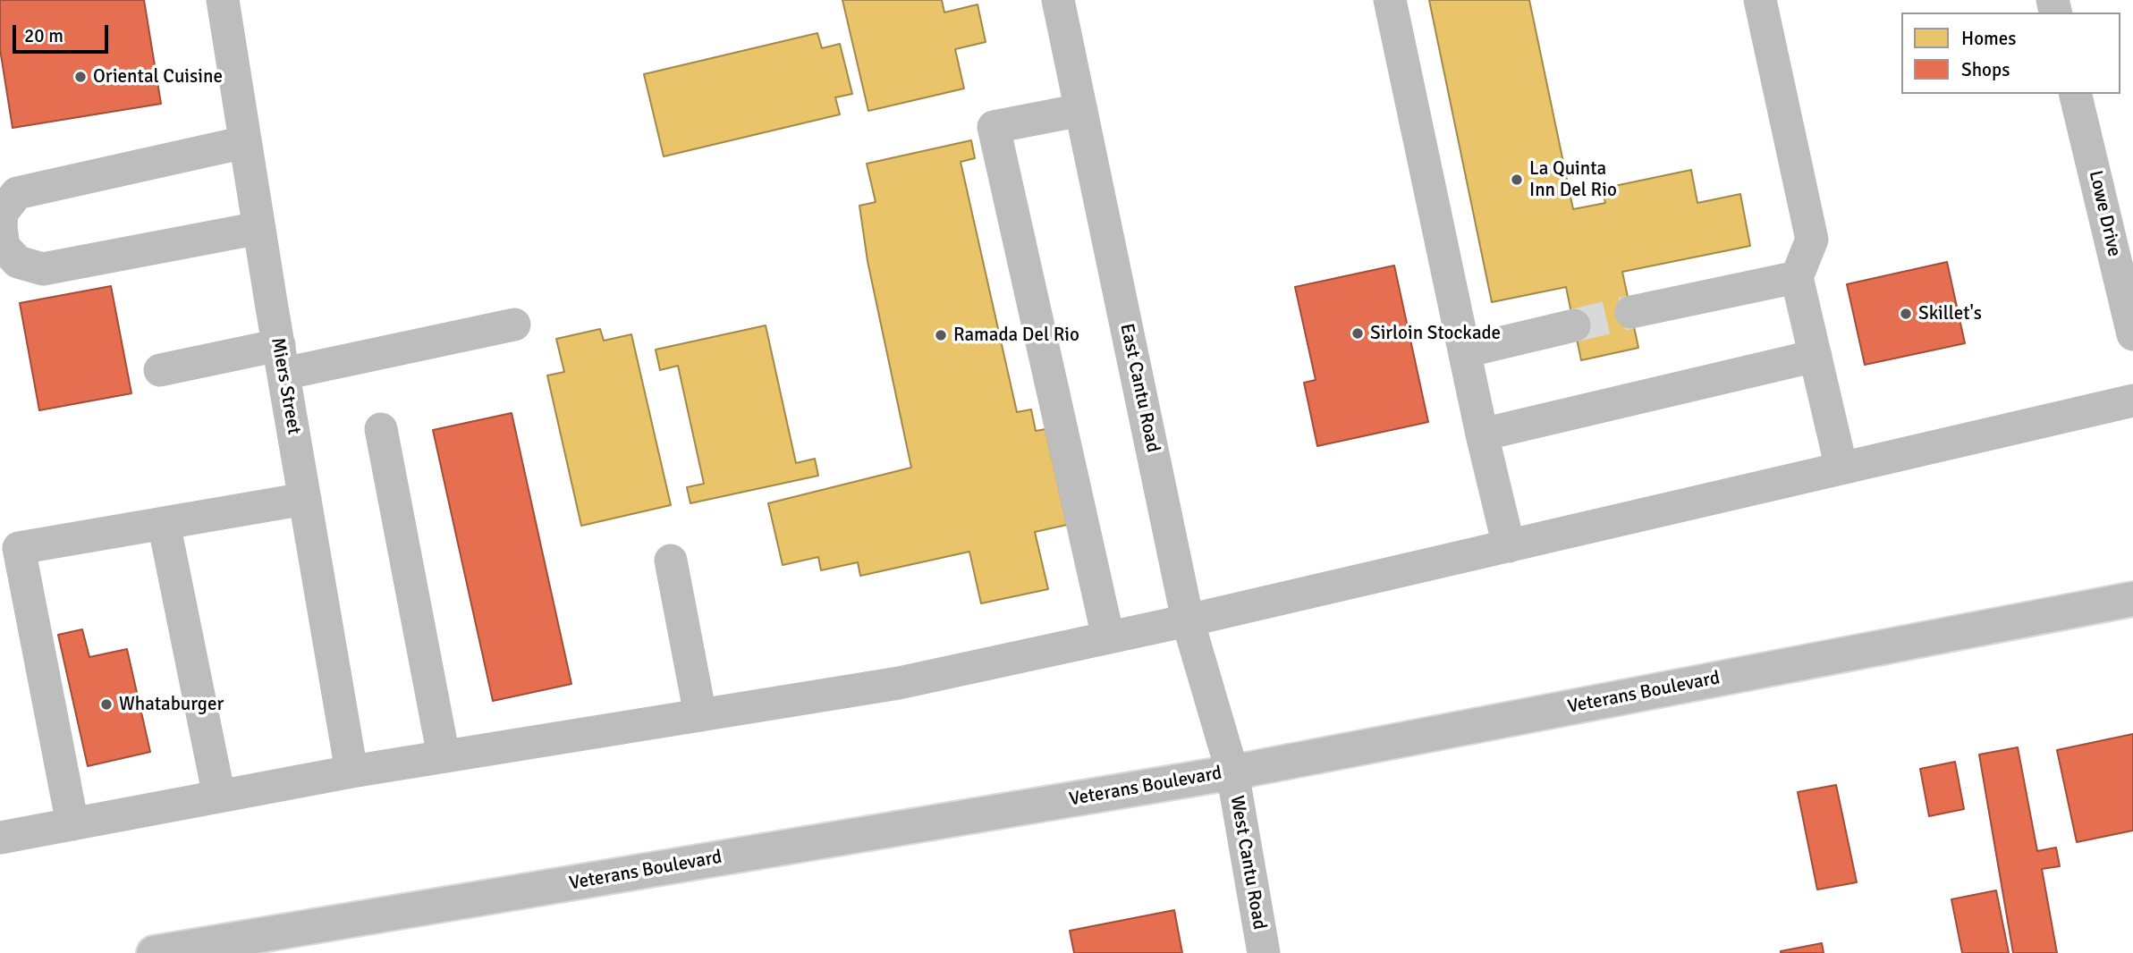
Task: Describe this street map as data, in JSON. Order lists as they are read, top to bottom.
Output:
{
  "streets": {
    "main road": ["Veterans Boulevard"],
    "street": [
      "Lowe Drive",
      "Miers Street",
      "East Cantu Road",
      "West Cantu Road"
    ]
  },
  "crossings": [
    ["East Cantu Road", "Veterans Boulevard"],
    ["East Cantu Road", "West Cantu Road"],
    ["Veterans Boulevard", "West Cantu Road"]
  ],
  "places": [
    "Oriental Cuisine",
    "La Quinta Inn Del Rio",
    "Skillet's",
    "Sirloin Stockade",
    "Ramada Del Rio",
    "Whataburger"
  ],
  "legend": ["Homes", "Shops"],
  "scale_bar": "20 m"
}
